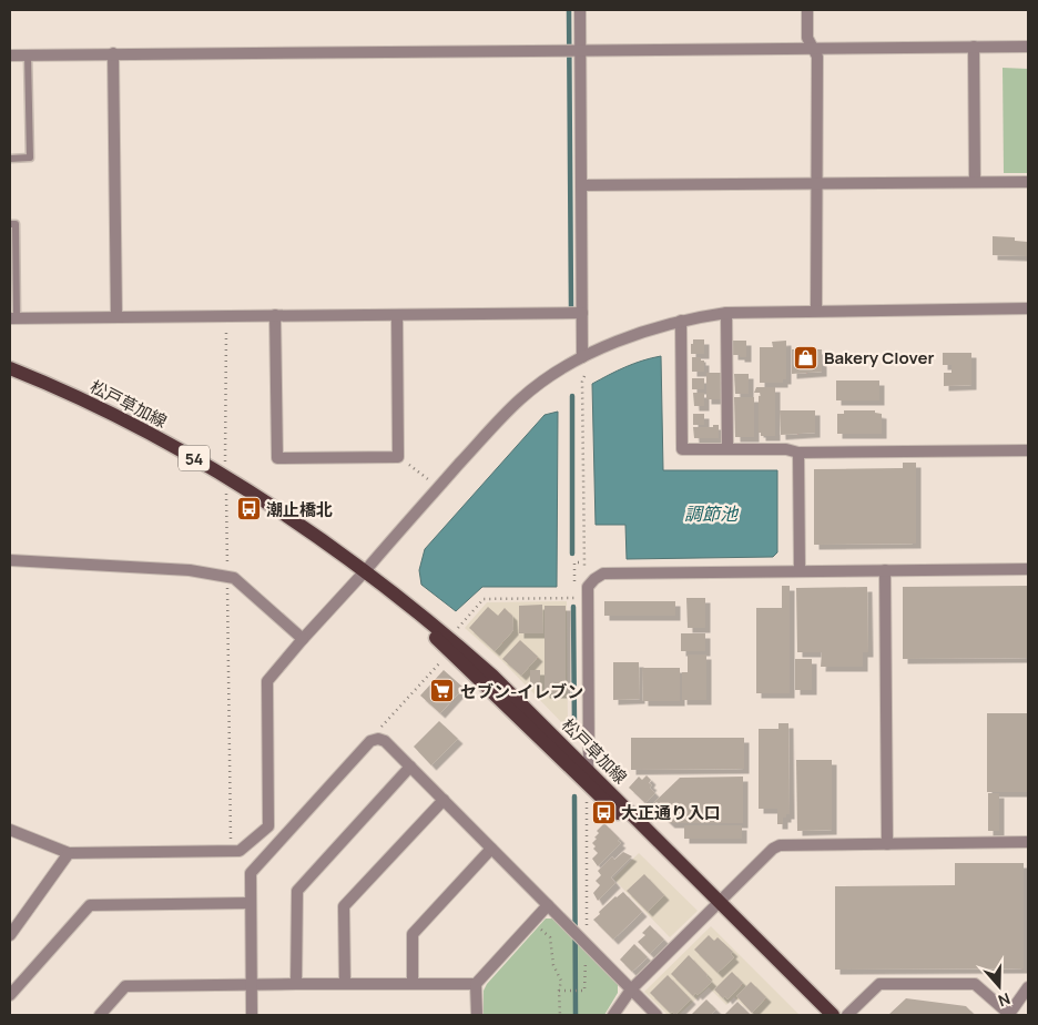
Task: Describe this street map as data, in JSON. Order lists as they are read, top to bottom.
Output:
{
  "streets": {
    "main road": ["松戸草加線", "54"]
  },
  "water": ["調節池"],
  "places": {
    "shop": ["Bakery Clover"],
    "bus stop": ["潮止橋北", "大正通り入口"],
    "supermarket": ["セブン-イレブン"]
  },
  "north": "bottom"
}
